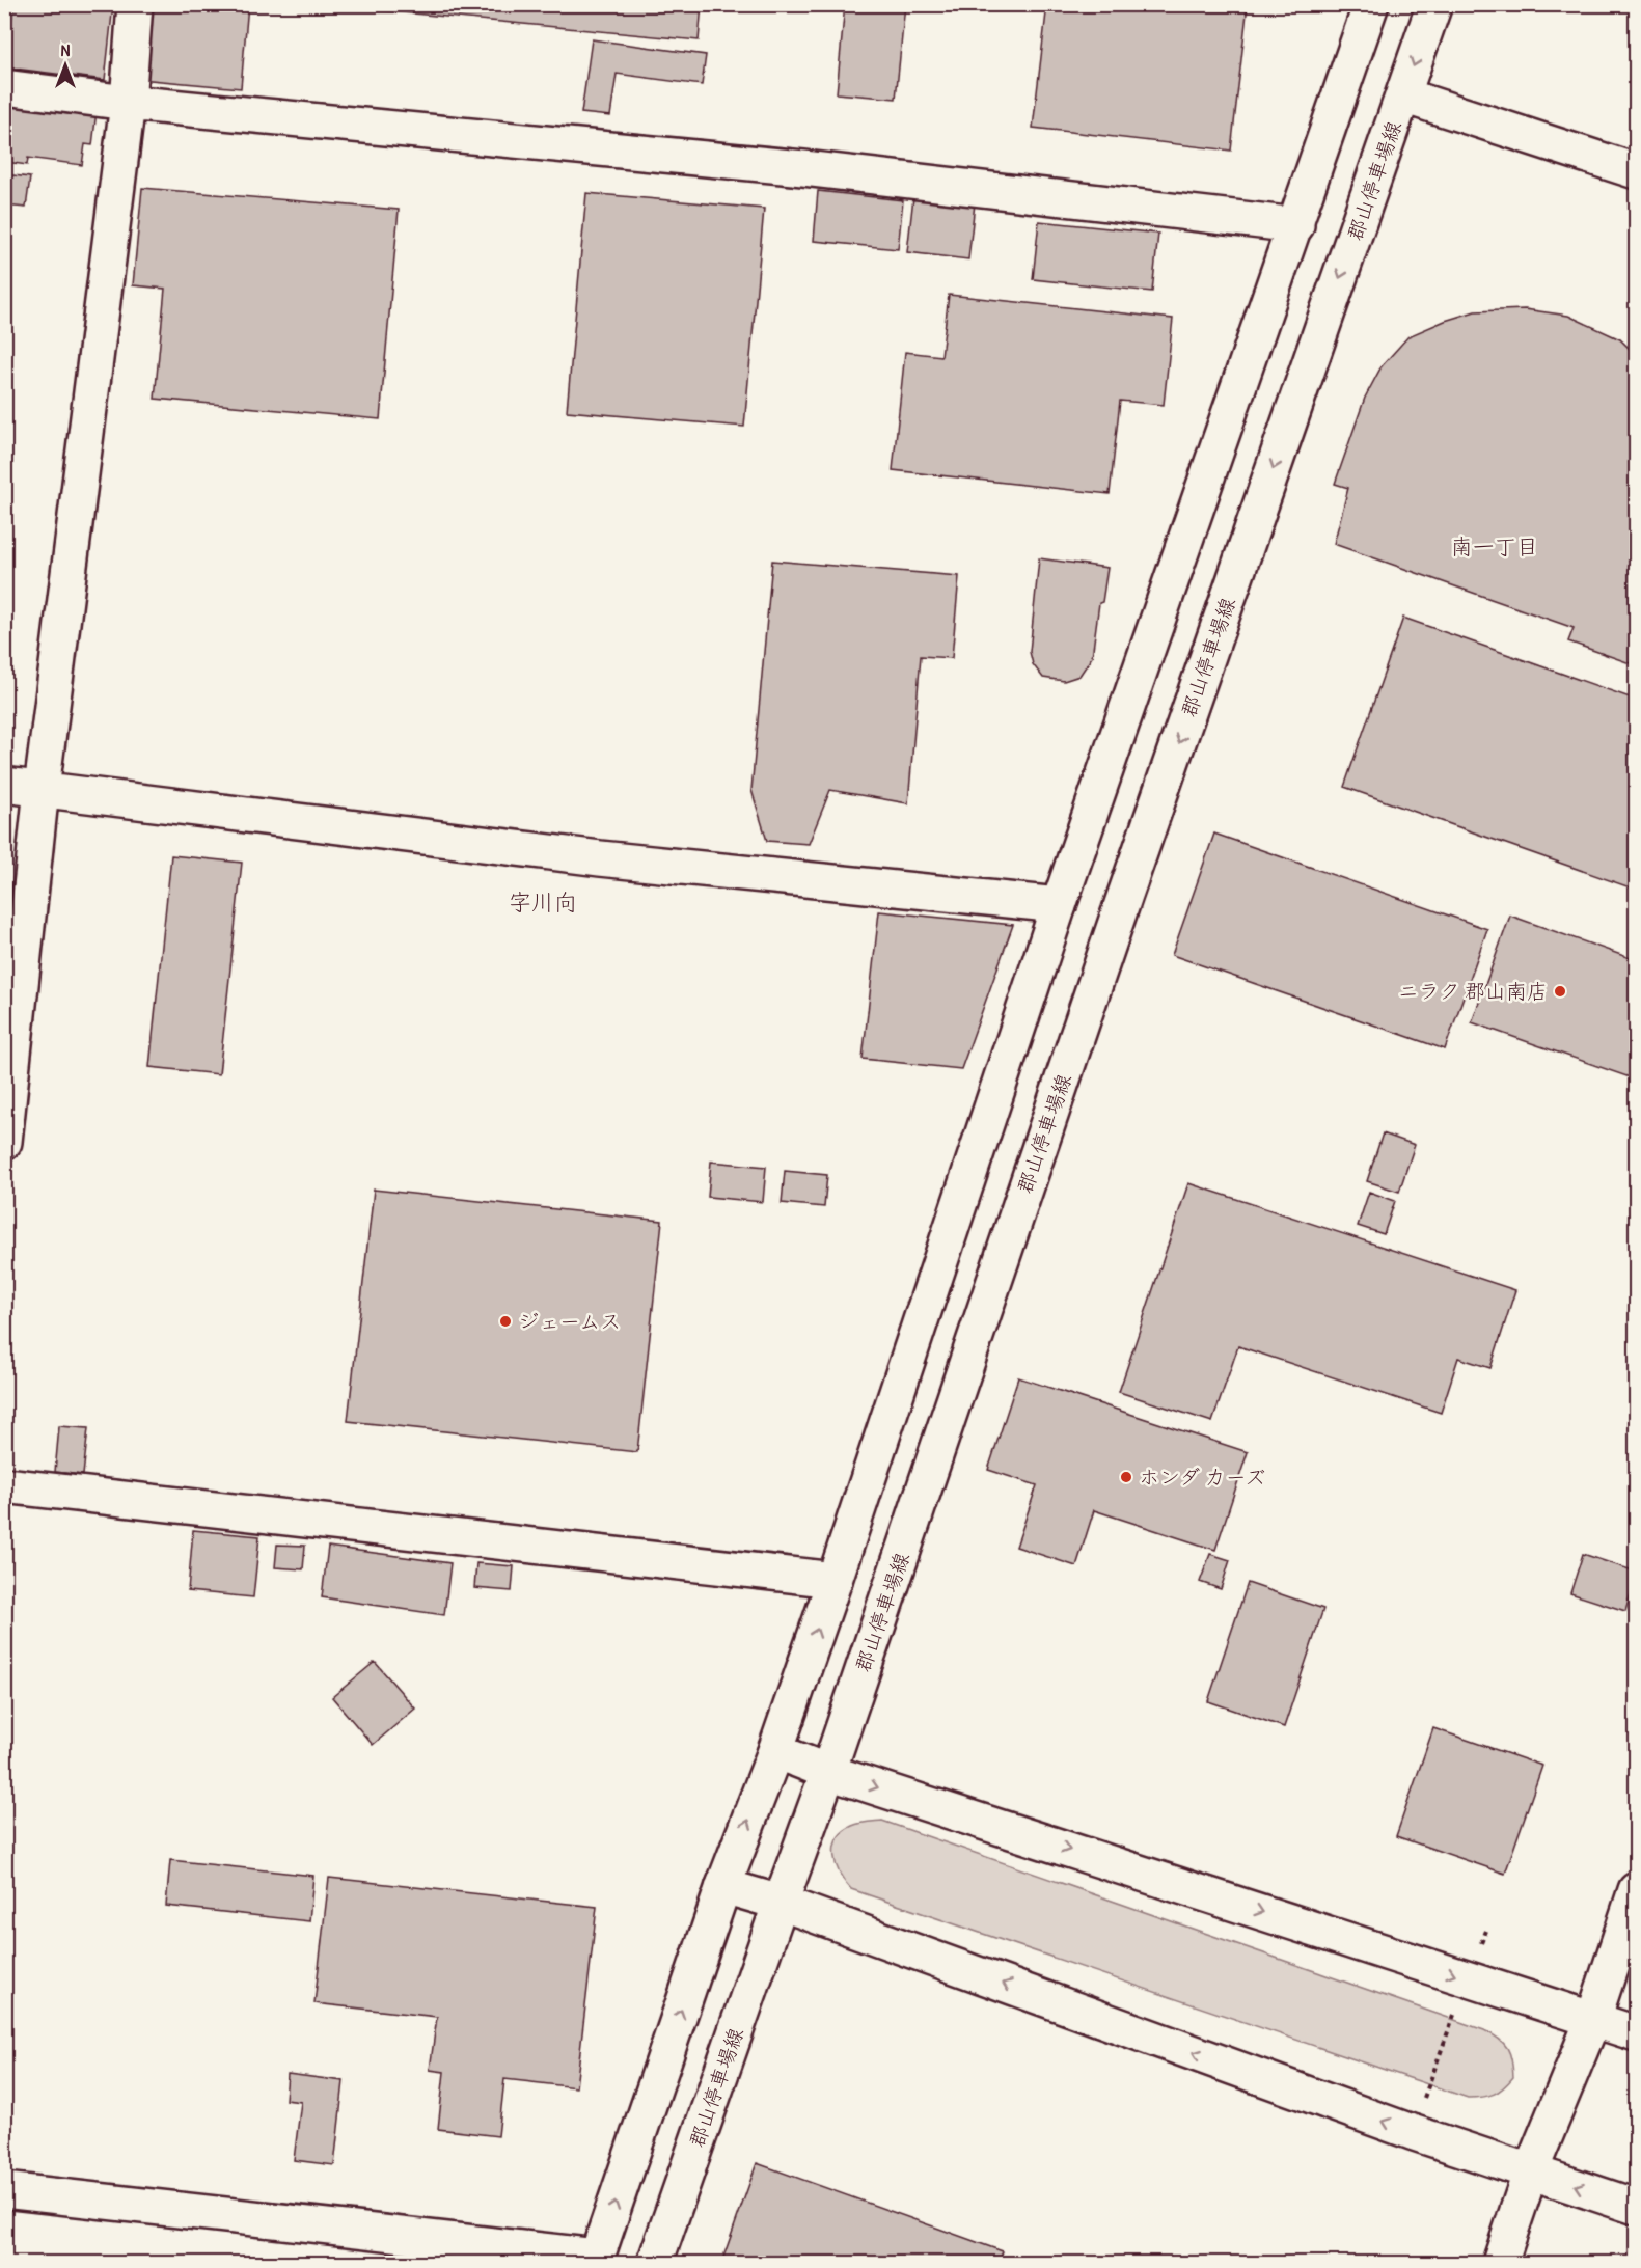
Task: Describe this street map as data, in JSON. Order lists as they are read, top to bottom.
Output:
{
  "streets": {
    "street": ["郡山停車場線"]
  },
  "districts": ["南一丁目", "字川向"],
  "places": ["ニラク 郡山南店", "ジェームス", "ホンダ カーズ"],
  "north": "top"
}
